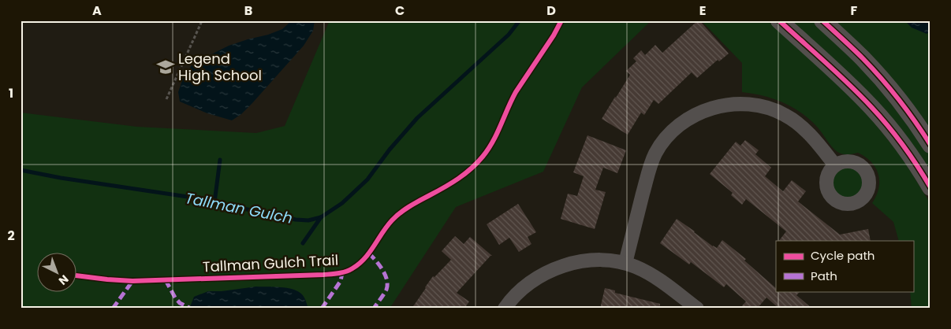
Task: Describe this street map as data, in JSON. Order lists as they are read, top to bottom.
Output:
{
  "streets": {
    "cycle path": ["Tallman Gulch Trail"]
  },
  "water": ["Tallman Gulch"],
  "places": {
    "school or university": ["Legend High School"]
  },
  "legend": ["Cycle path", "Path"],
  "north": "bottom right",
  "grid": {
    "columns": [
      "A",
      "B",
      "C",
      "D",
      "E",
      "F"
    ],
    "rows": ["1", "2"]
  }
}
